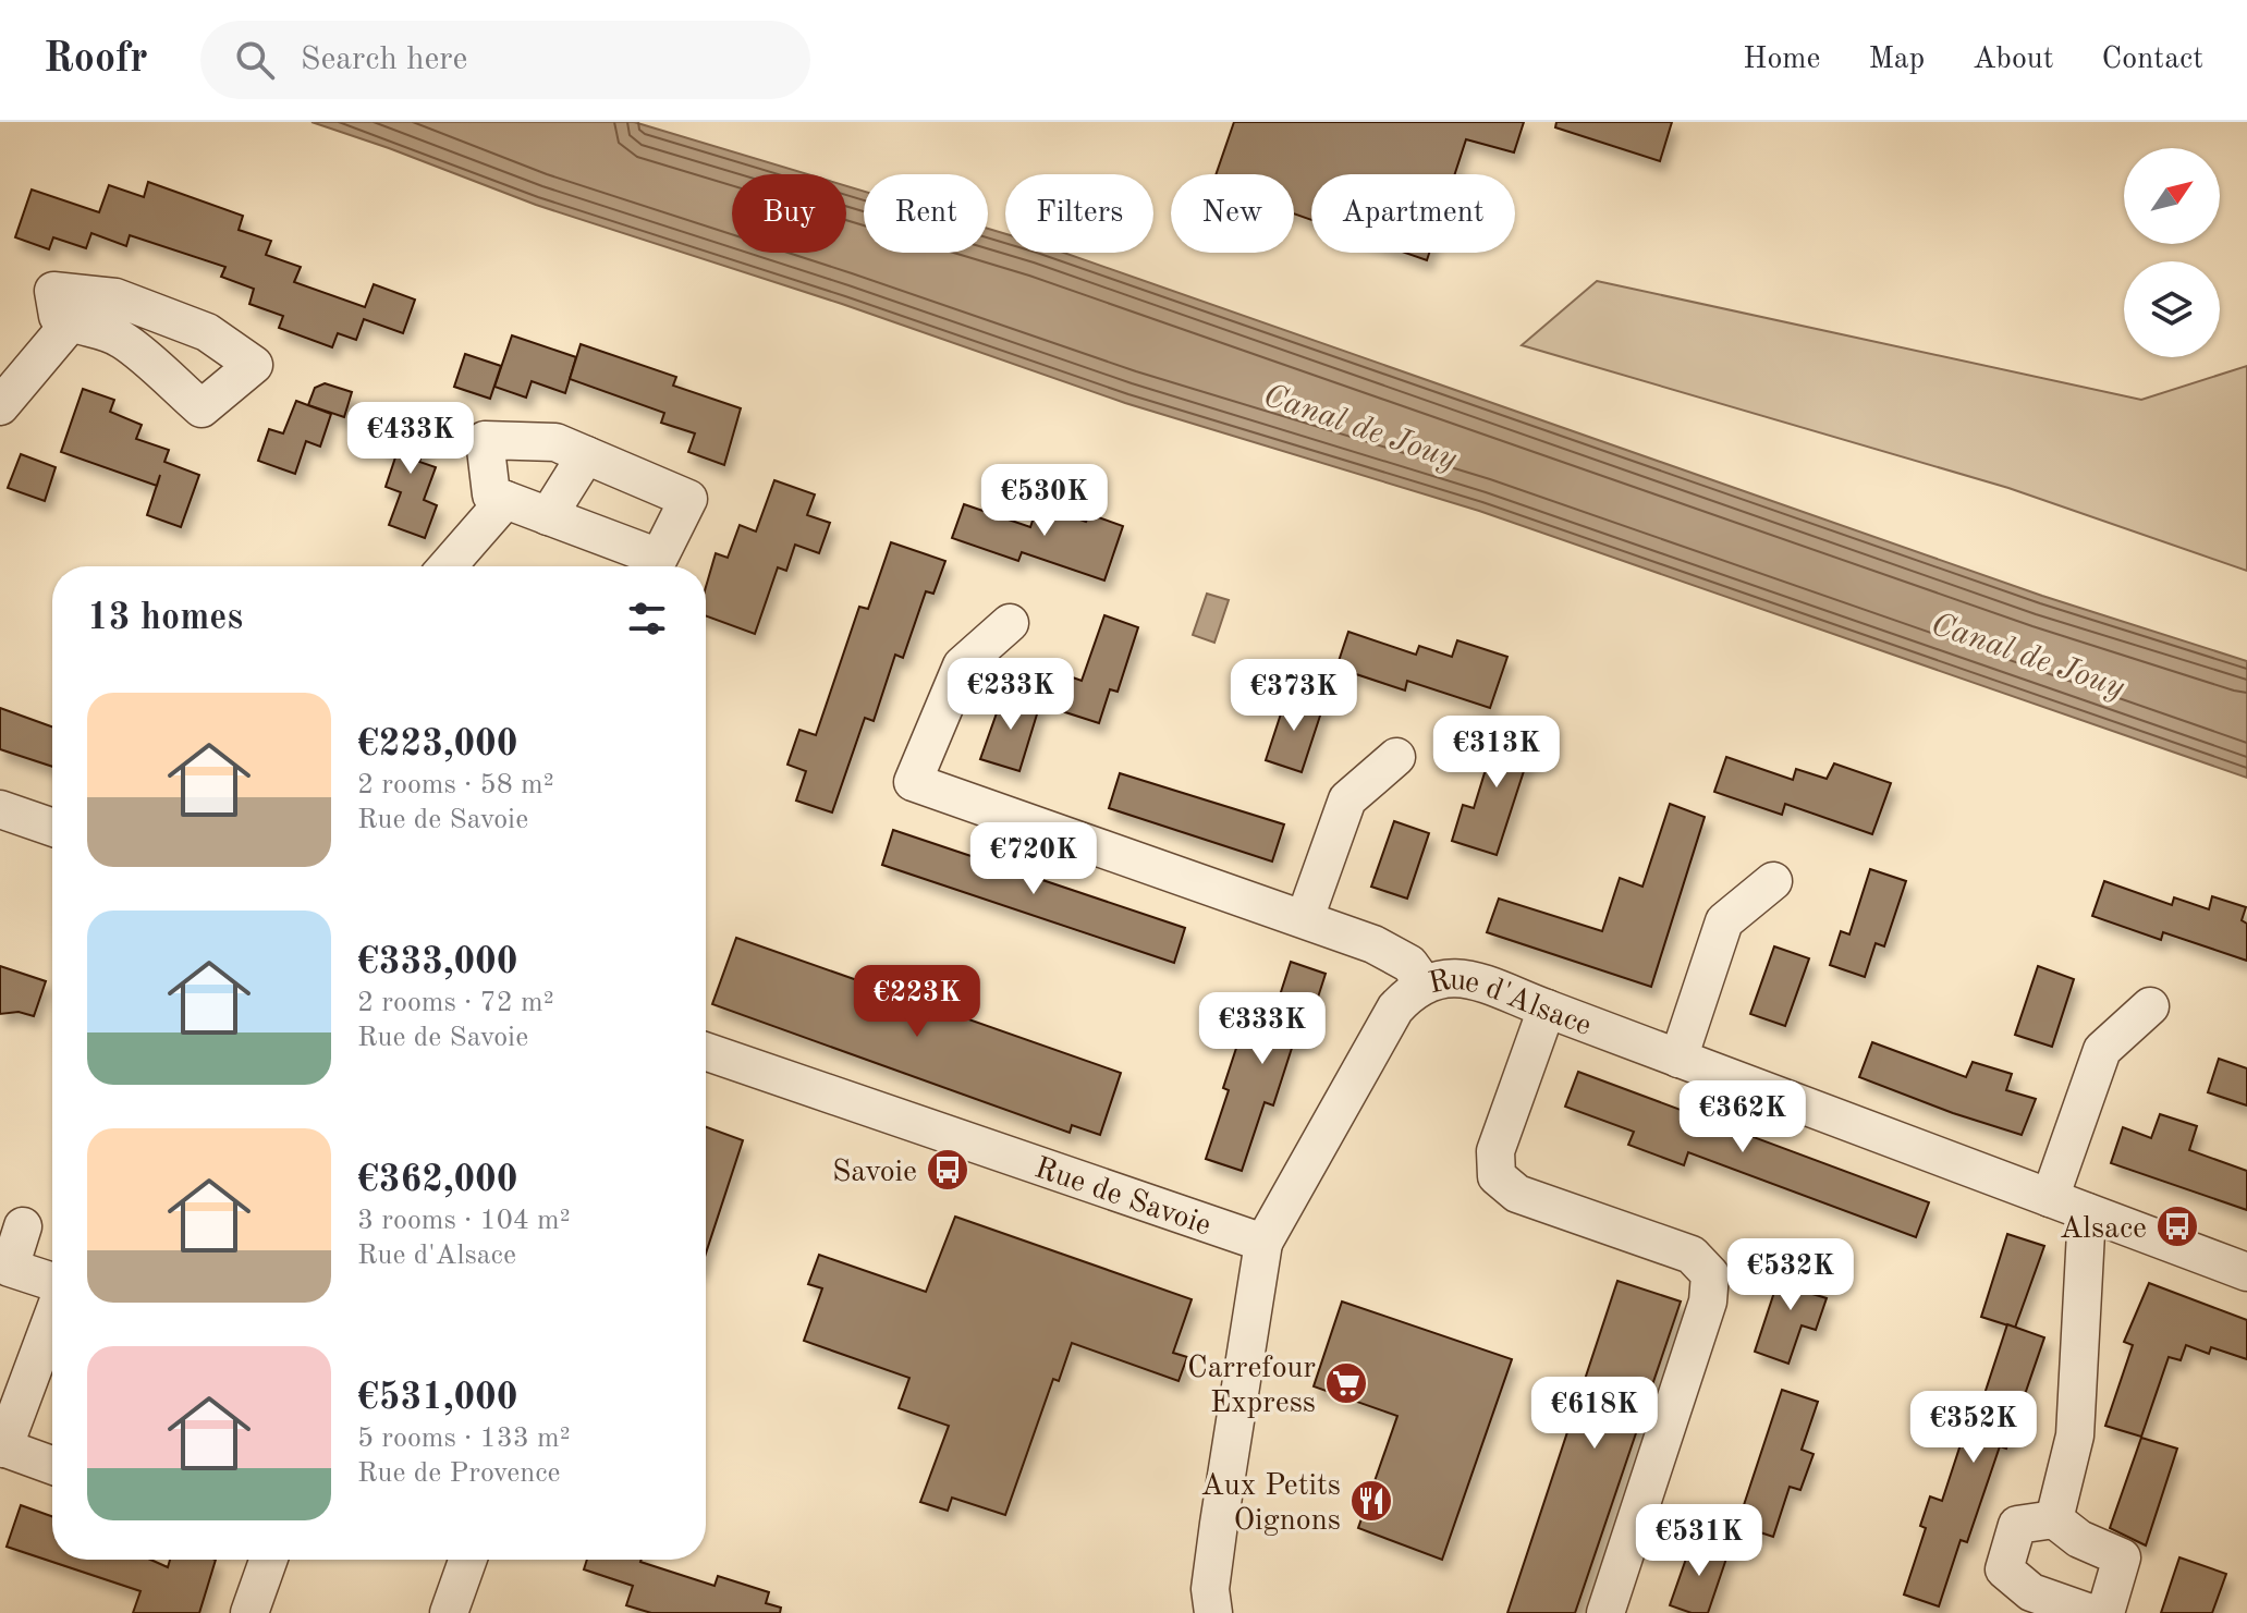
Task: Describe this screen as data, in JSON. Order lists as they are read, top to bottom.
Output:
{
  "streets": {
    "street": ["Rue d'Alsace", "Rue de Savoie"]
  },
  "water": ["Canal de Jouy"],
  "places": {
    "bus stop": ["Savoie", "Alsace"],
    "supermarket": ["Carrefour Express"],
    "restaurant": ["Aux Petits Oignons"]
  },
  "north": "top right",
  "page": {
    "header": "Roofr",
    "search": "Search here",
    "nav": [
      "Home",
      "Map",
      "About",
      "Contact"
    ],
    "chip": [
      "Buy",
      "Rent",
      "Filters",
      "New",
      "Apartment"
    ],
    "price": [
      "€433K",
      "€530K",
      "€233K",
      "€373K",
      "€313K",
      "€720K",
      "€223K",
      "€333K",
      "€362K",
      "€532K",
      "€618K",
      "€352K",
      "€531K"
    ],
    "heading": "13 homes",
    "list": [
      {
        "name": "€223,000",
        "note": "2 rooms · 58 m² · Rue de Savoie"
      },
      {
        "name": "€333,000",
        "note": "2 rooms · 72 m² · Rue de Savoie"
      },
      {
        "name": "€362,000",
        "note": "3 rooms · 104 m² · Rue d'Alsace"
      },
      {
        "name": "€531,000",
        "note": "5 rooms · 133 m² · Rue de Provence"
      }
    ]
  }
}
